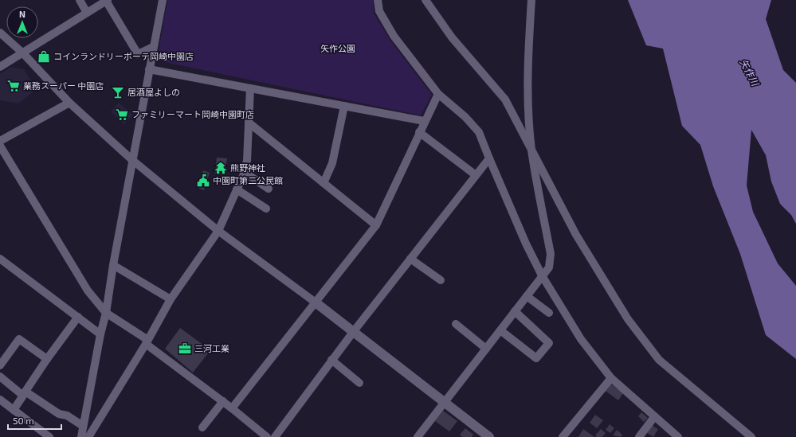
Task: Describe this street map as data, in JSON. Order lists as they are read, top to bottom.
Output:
{
  "water": ["矢作川"],
  "parks": ["矢作公園"],
  "places": {
    "shop": ["コインランドリーボーテ岡崎中園店"],
    "supermarket": ["業務スーパー 中園店", "ファミリーマート岡崎中園町店"],
    "bar": ["居酒屋よしの"],
    "temple": ["熊野神社"],
    "public building": ["中園町第二公民館"],
    "office": ["三河工業"]
  },
  "scale_bar": "50 m",
  "north": "top"
}
